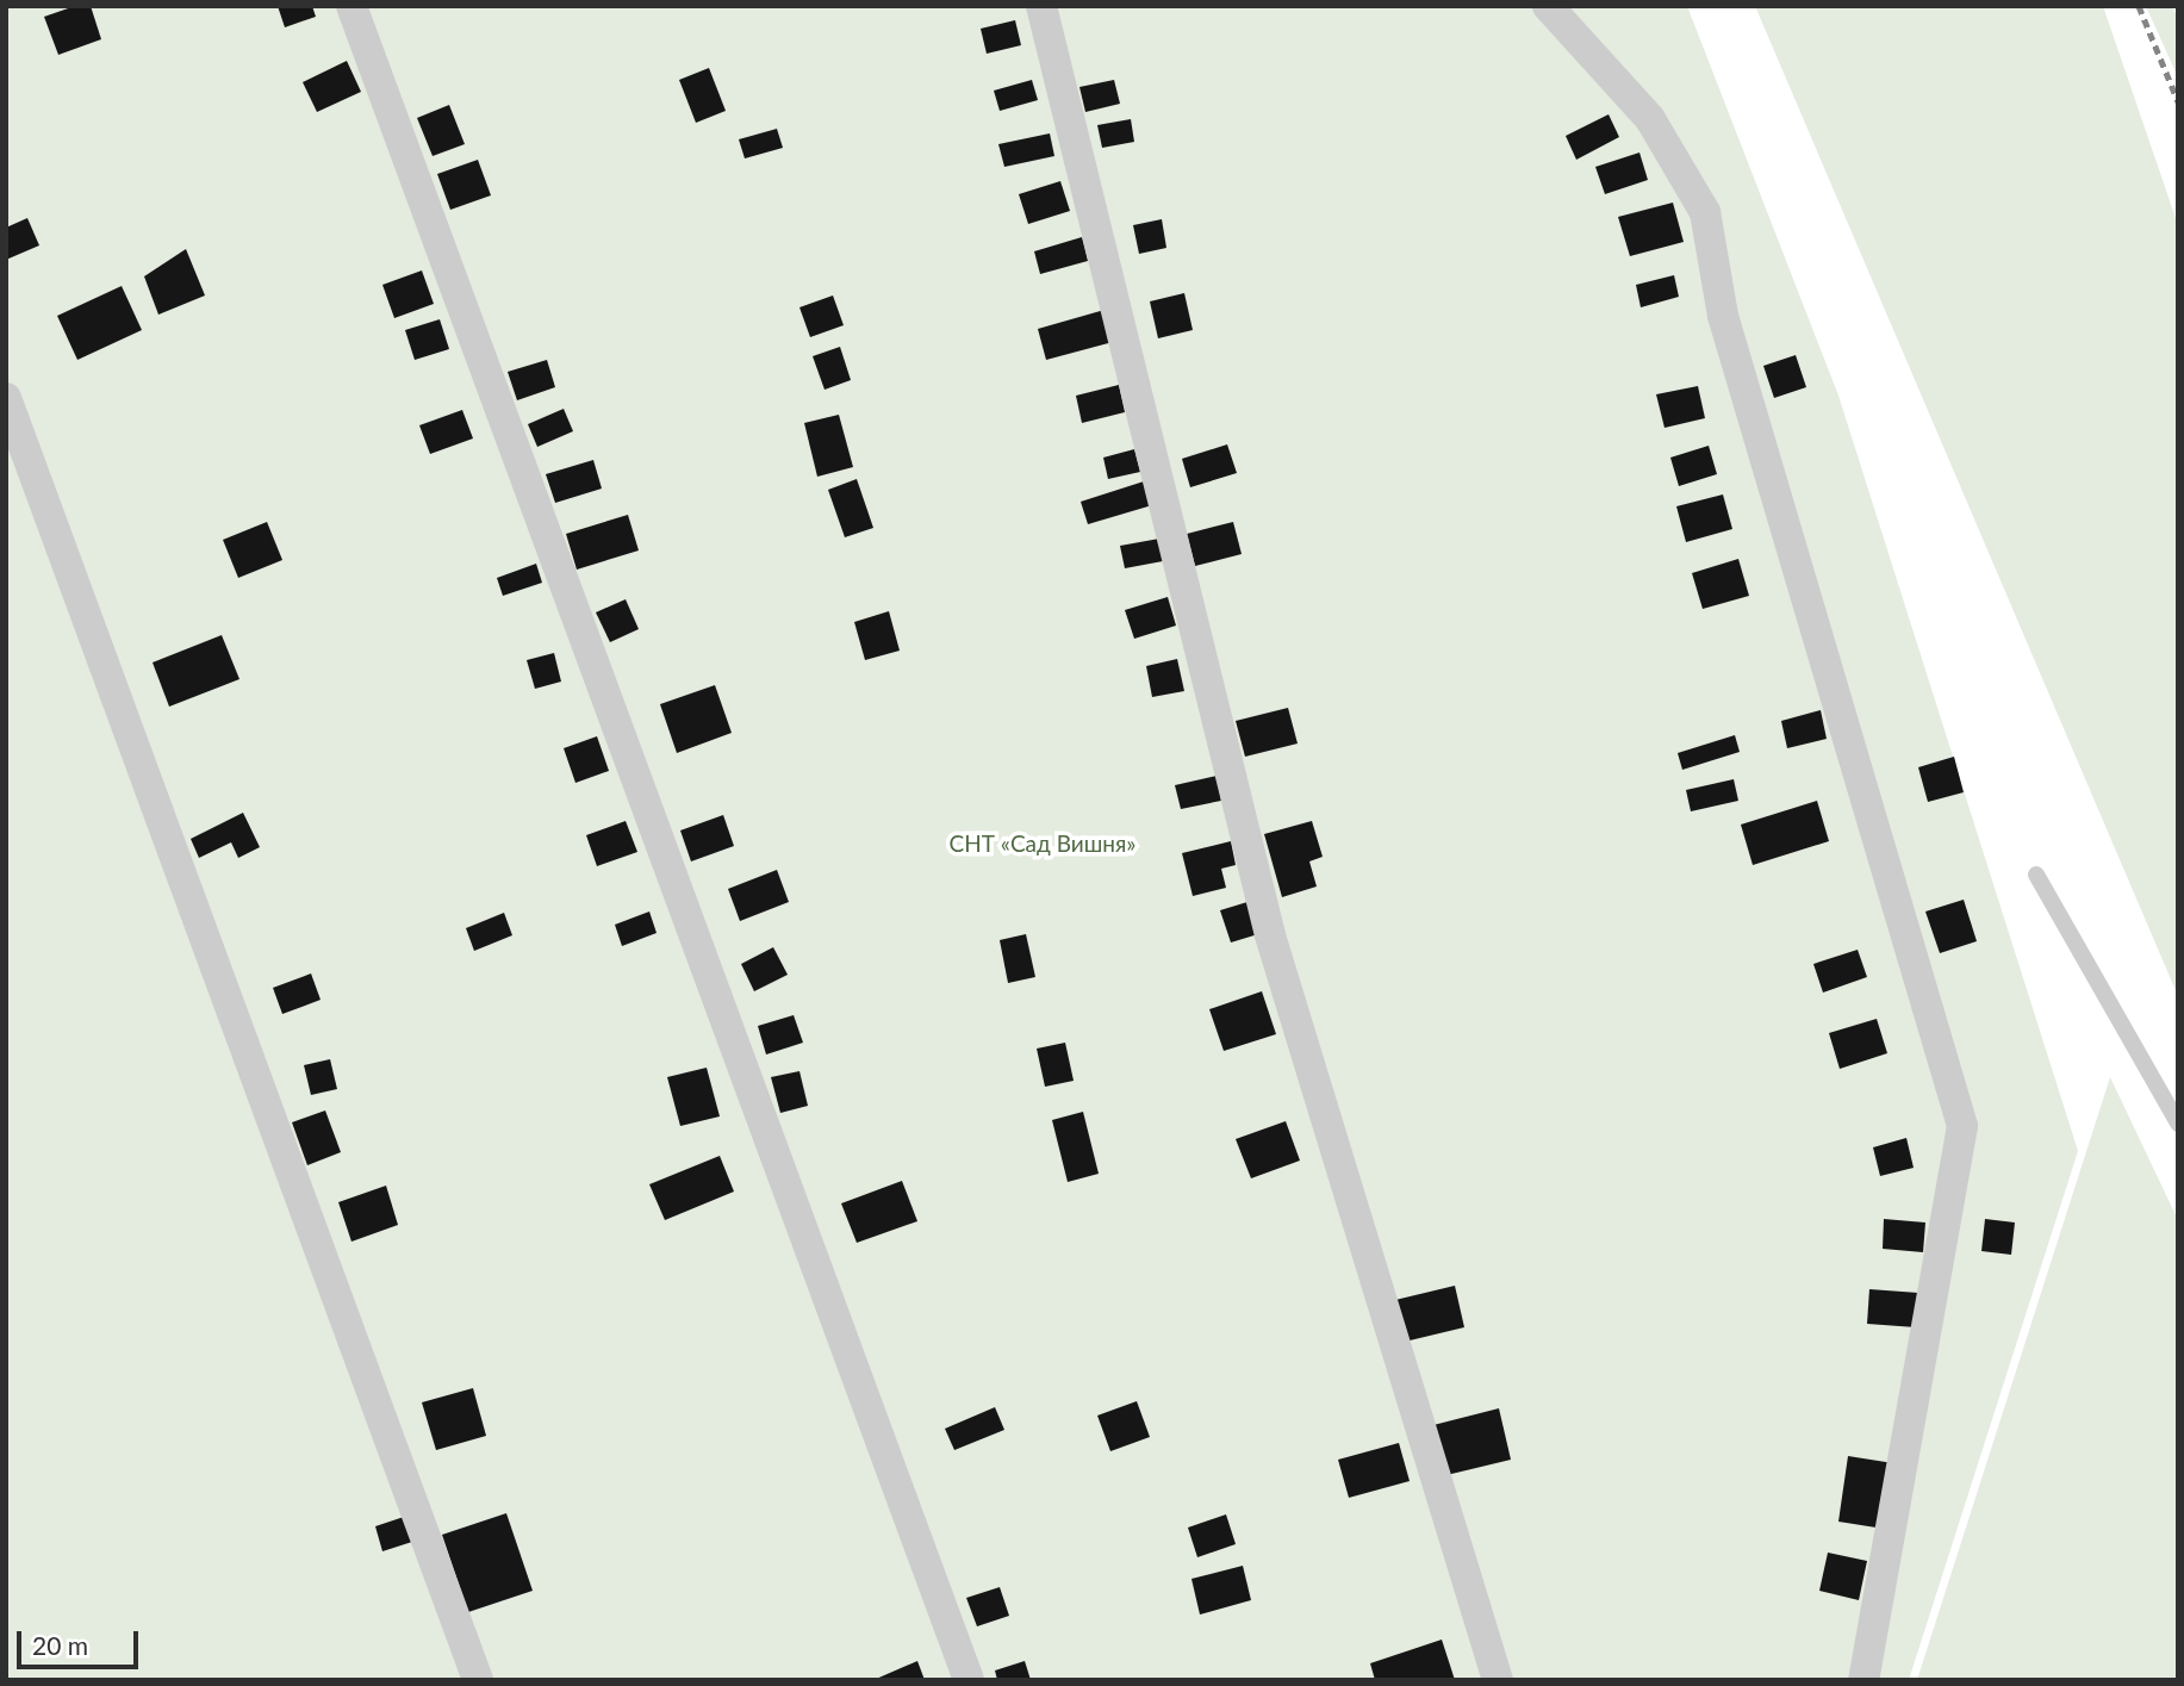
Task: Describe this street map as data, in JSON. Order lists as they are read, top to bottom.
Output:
{
  "parks": ["СНТ «Сад Вишня»"],
  "scale_bar": "20 m"
}
